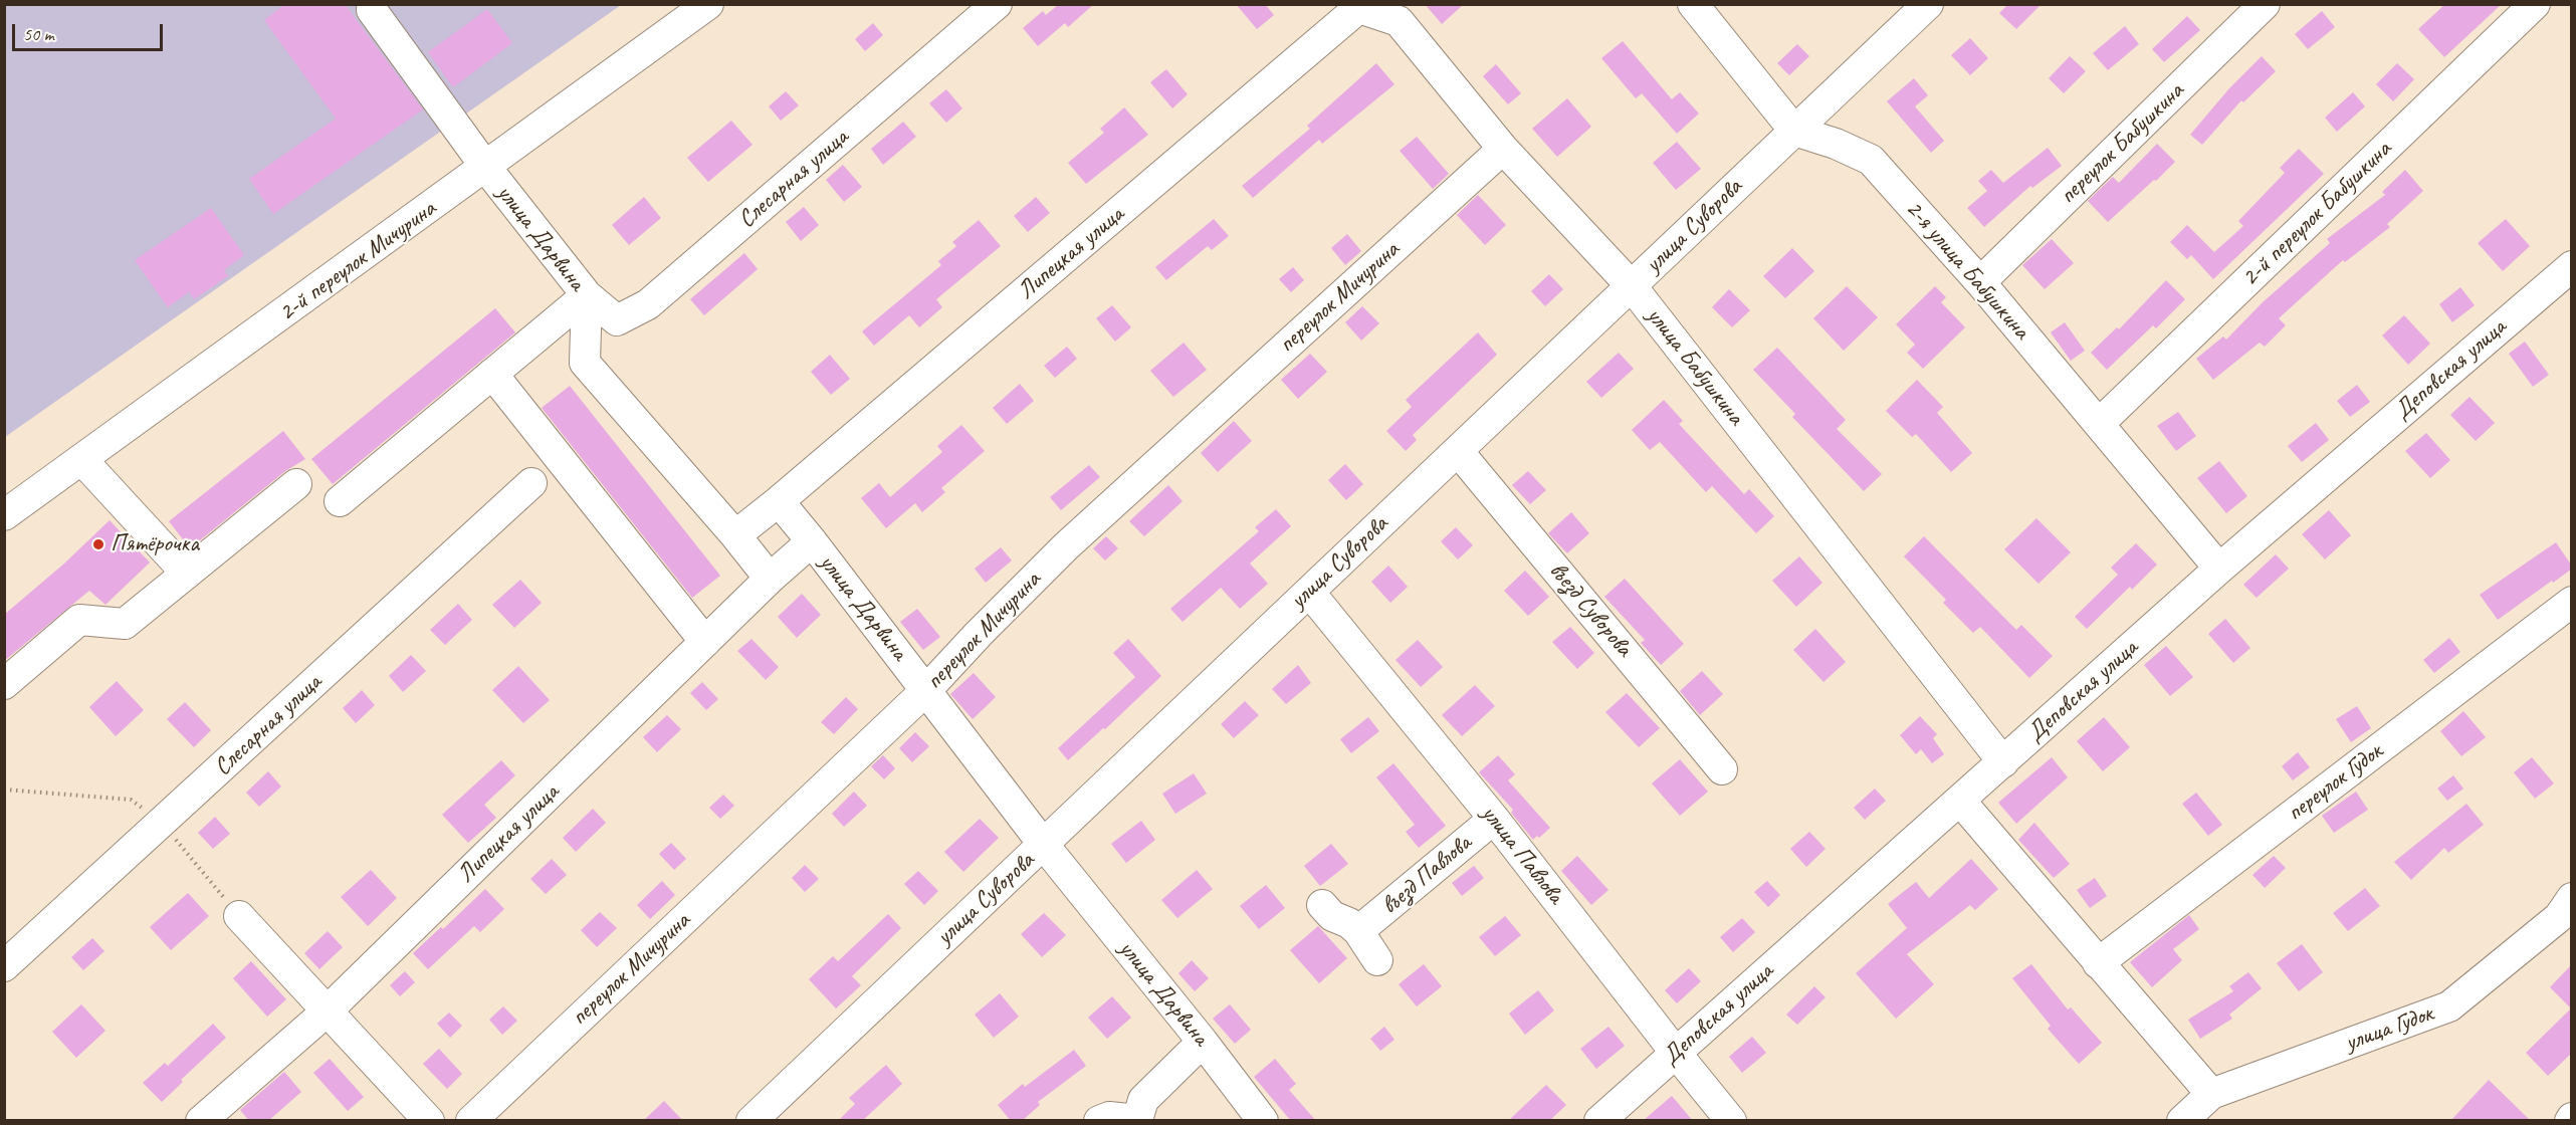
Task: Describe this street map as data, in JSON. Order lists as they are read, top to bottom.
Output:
{
  "streets": {
    "street": [
      "переулок Бабушкина",
      "Слесарная улица",
      "2-й переулок Бабушкина",
      "улица Суворова",
      "улица Дарвина",
      "Липецкая улица",
      "2-й переулок Мичурина",
      "2-я улица Бабушкина",
      "переулок Мичурина",
      "улица Бабушкина",
      "Деповская улица",
      "въезд Суворова",
      "переулок Гудок",
      "улица Павлова",
      "въезд Павлова",
      "улица Гудок"
    ]
  },
  "crossings": [
    ["переулок Бабушкина", "2-я улица Бабушкина"],
    ["Слесарная улица", "улица Дарвина"],
    ["2-й переулок Бабушкина", "2-я улица Бабушкина"],
    ["улица Суворова", "улица Дарвина"],
    ["улица Суворова", "2-я улица Бабушкина"],
    ["улица Суворова", "улица Бабушкина"],
    ["улица Суворова", "въезд Суворова"],
    ["улица Суворова", "улица Павлова"],
    ["улица Дарвина", "Липецкая улица"],
    ["улица Дарвина", "2-й переулок Мичурина"],
    ["улица Дарвина", "переулок Мичурина"],
    ["Липецкая улица", "улица Бабушкина"],
    ["2-я улица Бабушкина", "Деповская улица"],
    ["переулок Мичурина", "улица Бабушкина"],
    ["улица Бабушкина", "Деповская улица"],
    ["Деповская улица", "улица Павлова"],
    ["улица Павлова", "въезд Павлова"]
  ],
  "places": ["Пятёрочка"],
  "scale_bar": "50 m"
}
